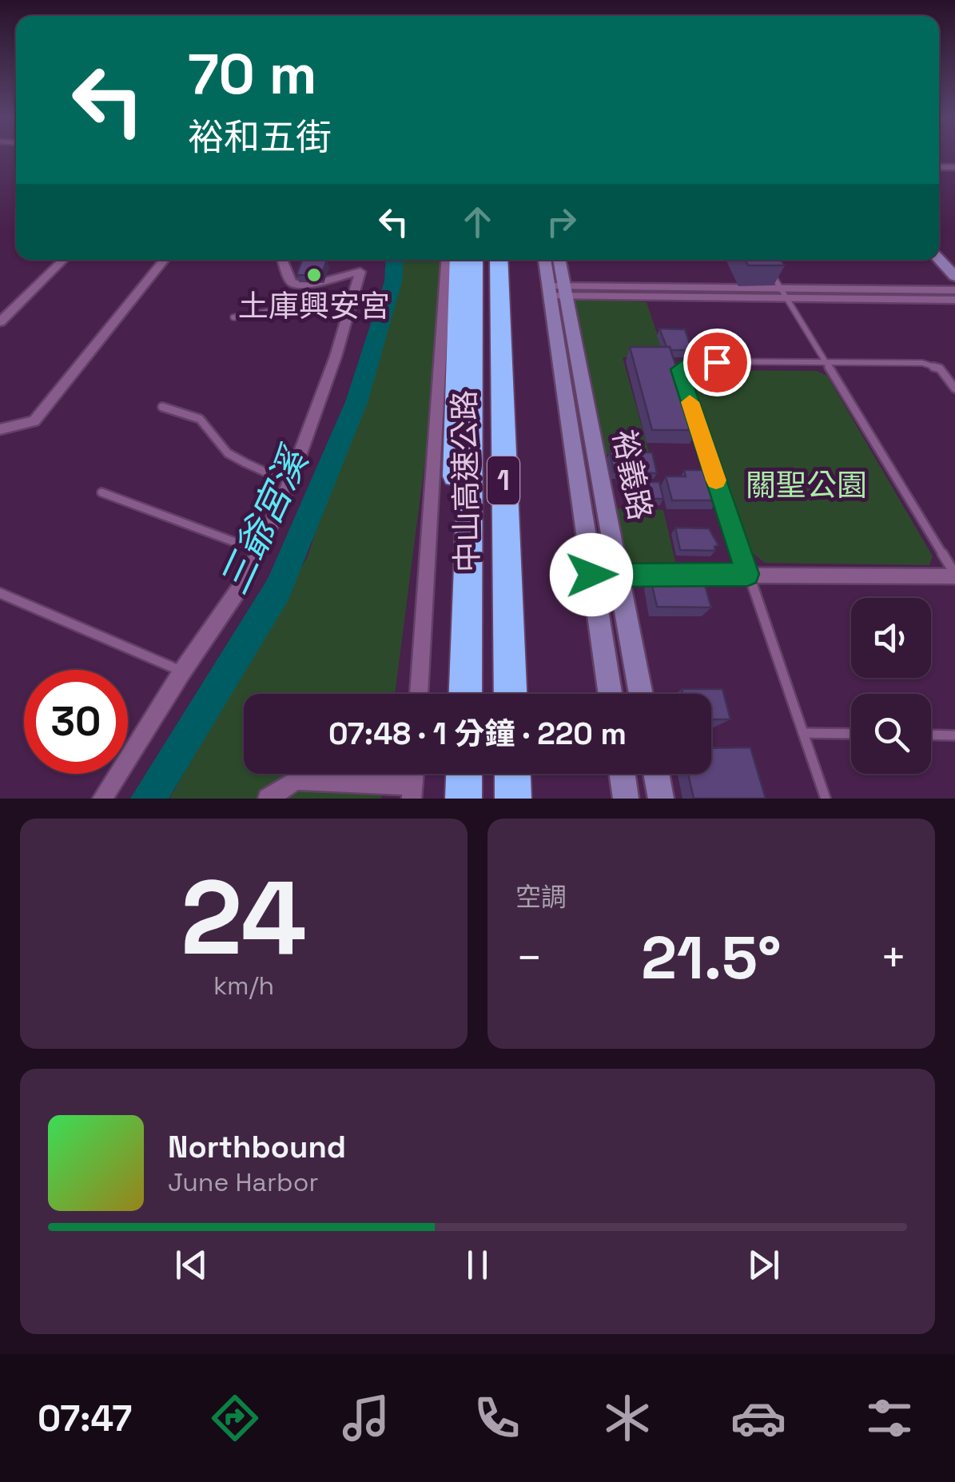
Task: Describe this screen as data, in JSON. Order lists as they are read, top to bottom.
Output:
{
  "streets": {
    "highway": ["1", "中山高速公路"],
    "street": ["裕義路"]
  },
  "water": ["三爺宮溪"],
  "parks": ["關聖公園"],
  "places": ["土庫興安宮"],
  "page": {
    "turn": ["70 m", "裕和五街"],
    "limit": "30",
    "trip": "07:48 · 1 分鐘 · 220 m",
    "tile": [
      ["24", "km/h"],
      "空調"
    ],
    "heat": ["−", "21.5°", "+"],
    "song": ["Northbound", "June Harbor"],
    "tabs": "07:47"
  }
}
